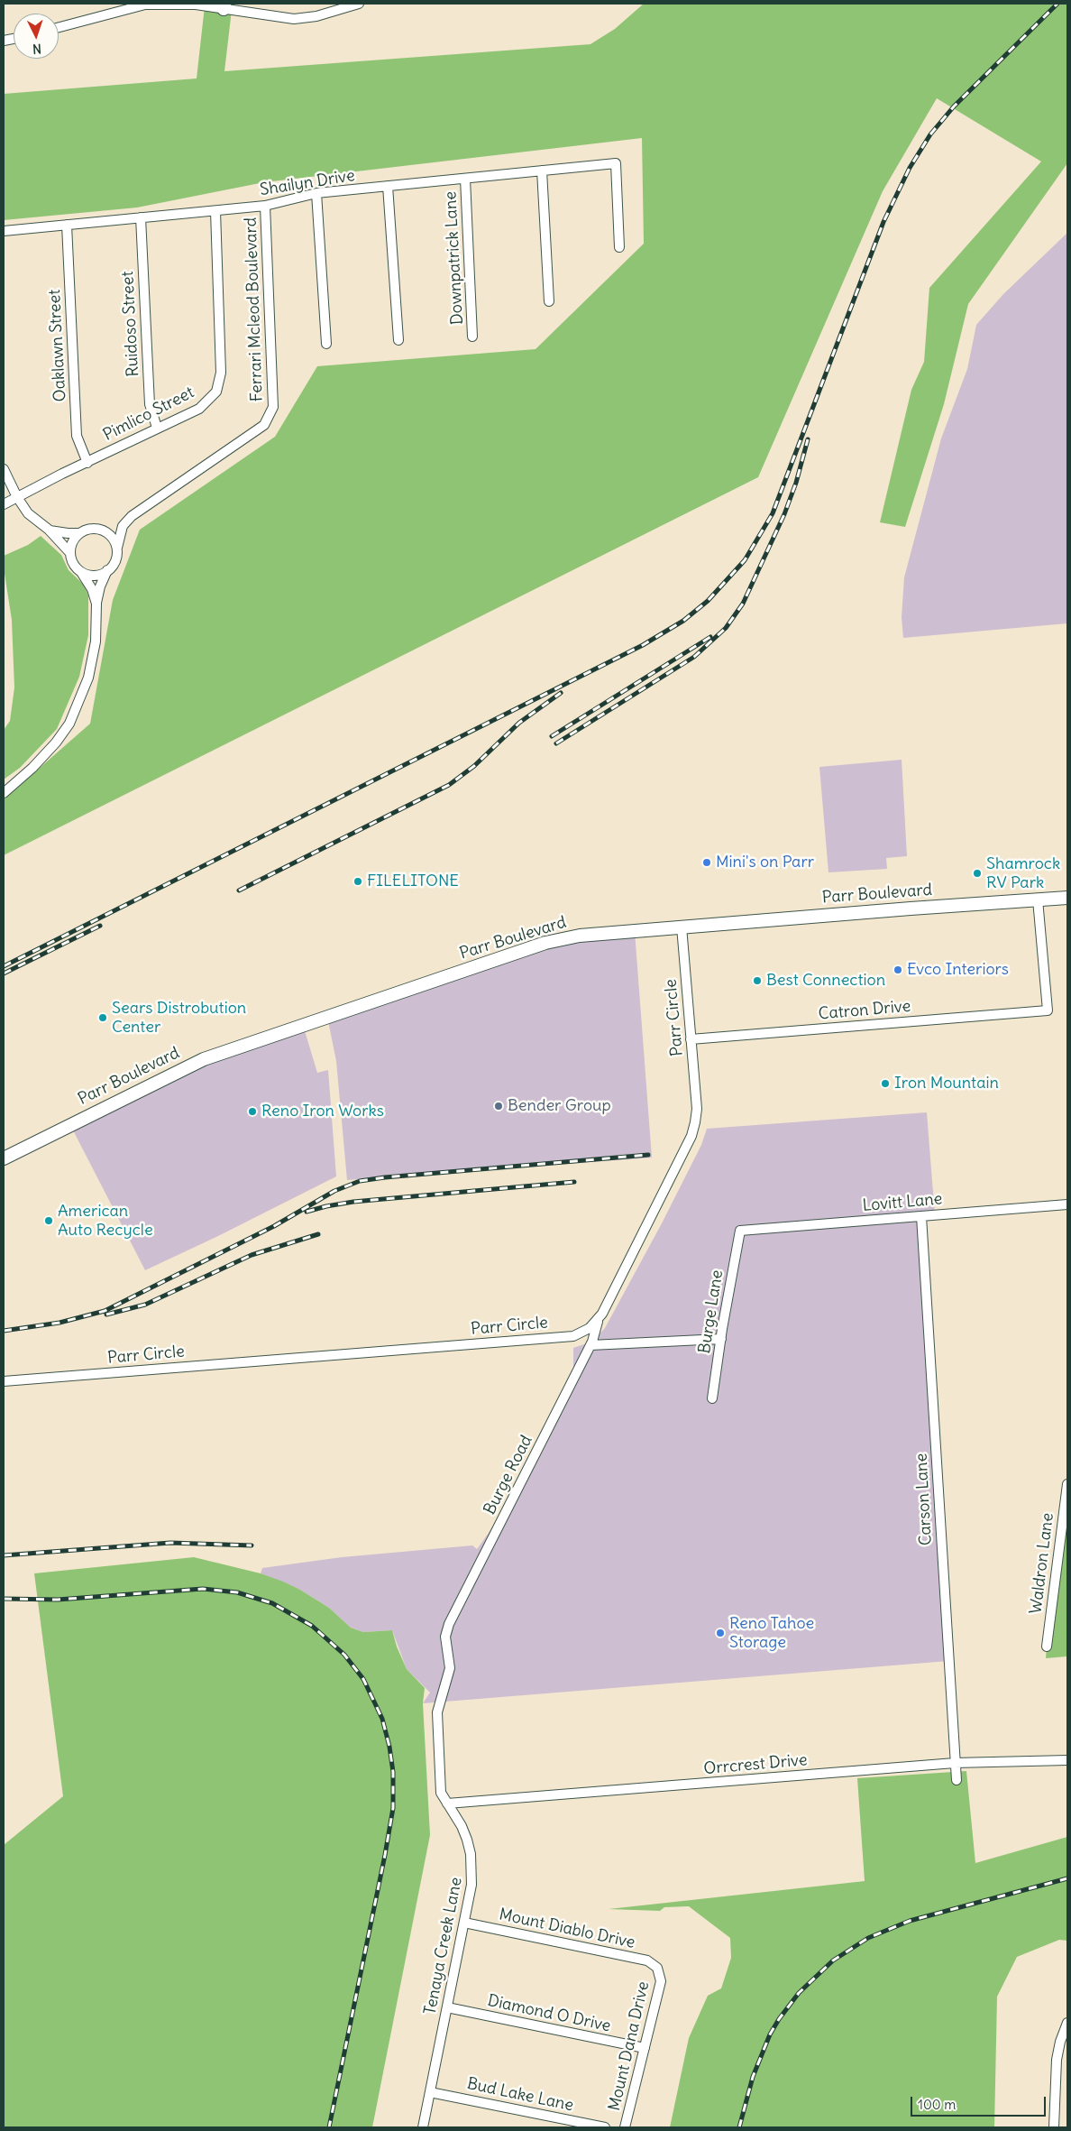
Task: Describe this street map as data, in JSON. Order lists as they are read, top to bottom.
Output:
{
  "streets": {
    "main road": ["Parr Boulevard"],
    "street": [
      "Shailyn Drive",
      "Downpatrick Lane",
      "Ferrari Mcleod Boulevard",
      "Ruidoso Street",
      "Oaklawn Street",
      "Pimlico Street",
      "Catron Drive",
      "Parr Circle",
      "Lovitt Lane",
      "Burge Lane",
      "Burge Road",
      "Carson Lane",
      "Waldron Lane",
      "Orrcrest Drive",
      "Mount Diablo Drive",
      "Tenaya Creek Lane",
      "Diamond O Drive",
      "Mount Dana Drive",
      "Bud Lake Lane"
    ]
  },
  "crossings": [
    ["Shailyn Drive", "Downpatrick Lane"],
    ["Shailyn Drive", "Ferrari Mcleod Boulevard"],
    ["Shailyn Drive", "Ruidoso Street"],
    ["Shailyn Drive", "Oaklawn Street"],
    ["Shailyn Drive", "Pimlico Street"],
    ["Ruidoso Street", "Pimlico Street"],
    ["Oaklawn Street", "Pimlico Street"],
    ["Parr Boulevard", "Catron Drive"],
    ["Parr Boulevard", "Parr Circle"],
    ["Catron Drive", "Parr Circle"],
    ["Parr Circle", "Burge Road"],
    ["Lovitt Lane", "Burge Lane"],
    ["Lovitt Lane", "Carson Lane"],
    ["Burge Road", "Tenaya Creek Lane"],
    ["Carson Lane", "Orrcrest Drive"],
    ["Orrcrest Drive", "Tenaya Creek Lane"],
    ["Mount Diablo Drive", "Tenaya Creek Lane"],
    ["Mount Diablo Drive", "Mount Dana Drive"],
    ["Tenaya Creek Lane", "Diamond O Drive"],
    ["Tenaya Creek Lane", "Bud Lake Lane"],
    ["Diamond O Drive", "Mount Dana Drive"]
  ],
  "places": [
    "Mini's on Parr",
    "Shamrock RV Park",
    "FILELITONE",
    "Evco Interiors",
    "Best Connection",
    "Sears Distrobution Center",
    "Iron Mountain",
    "Bender Group",
    "Reno Iron Works",
    "American Auto Recycle",
    "Reno Tahoe Storage"
  ],
  "scale_bar": "100 m",
  "north": "bottom"
}
